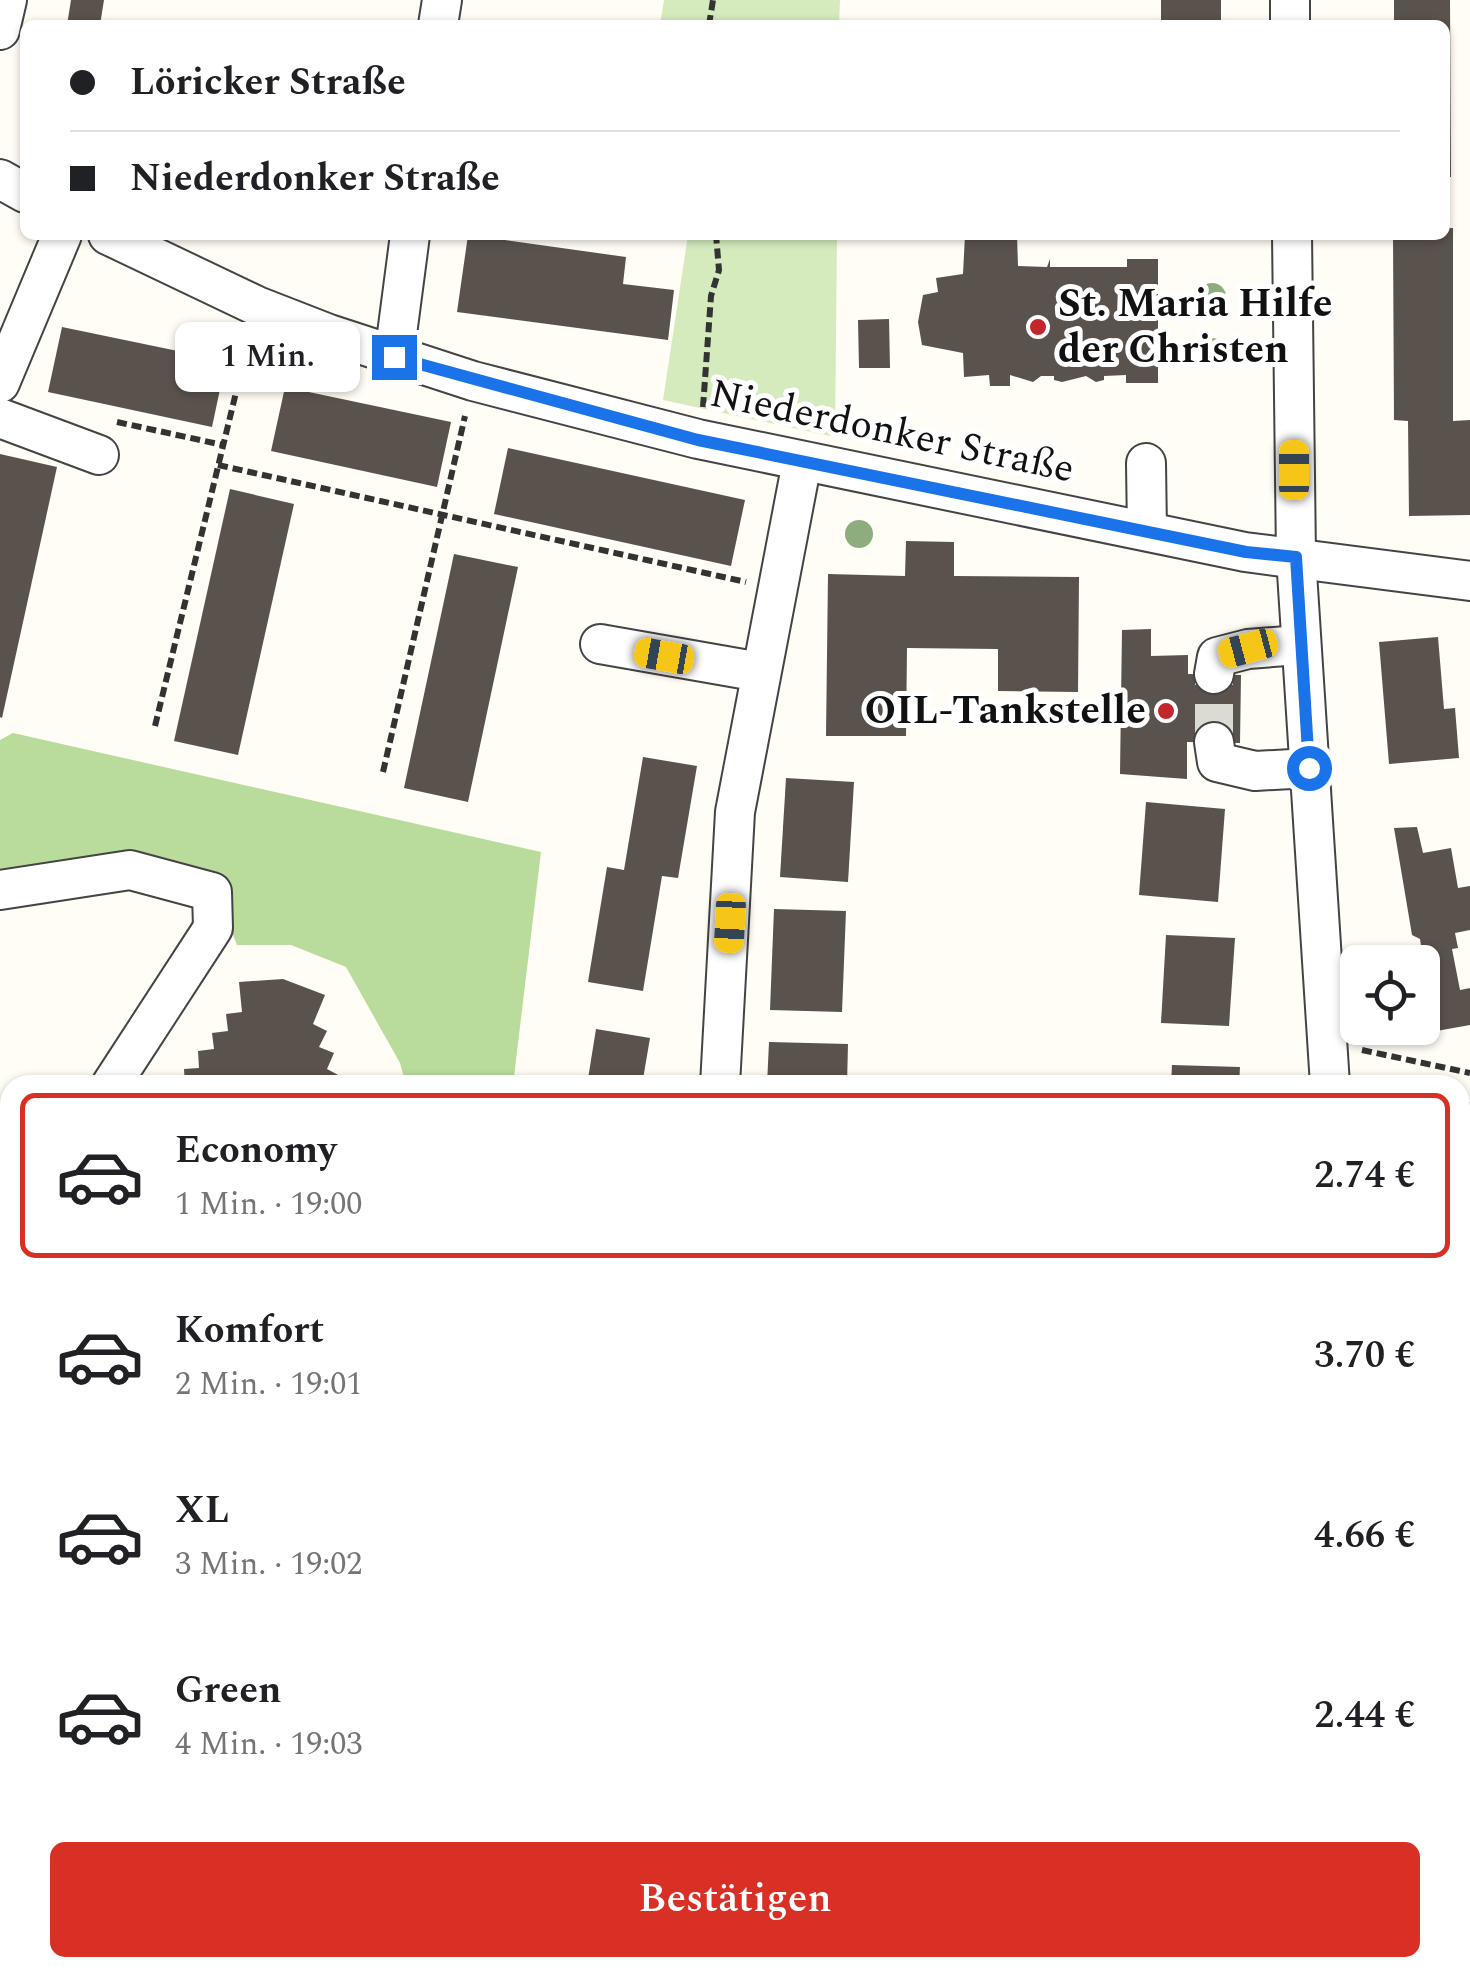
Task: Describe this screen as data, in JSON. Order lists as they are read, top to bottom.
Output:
{
  "streets": {
    "street": ["Niederdonker Straße"]
  },
  "places": ["St. Maria Hilfe der Christen", "OIL-Tankstelle"],
  "page": {
    "banner": ["Löricker Straße", "Niederdonker Straße"],
    "bubble": "1 Min.",
    "list": [
      {
        "name": "Economy",
        "note": "1 Min. · 19:00",
        "value": "2.74 €"
      },
      {
        "name": "Komfort",
        "note": "2 Min. · 19:01",
        "value": "3.70 €"
      },
      {
        "name": "XL",
        "note": "3 Min. · 19:02",
        "value": "4.66 €"
      },
      {
        "name": "Green",
        "note": "4 Min. · 19:03",
        "value": "2.44 €"
      }
    ],
    "buttons": "Bestätigen"
  }
}
